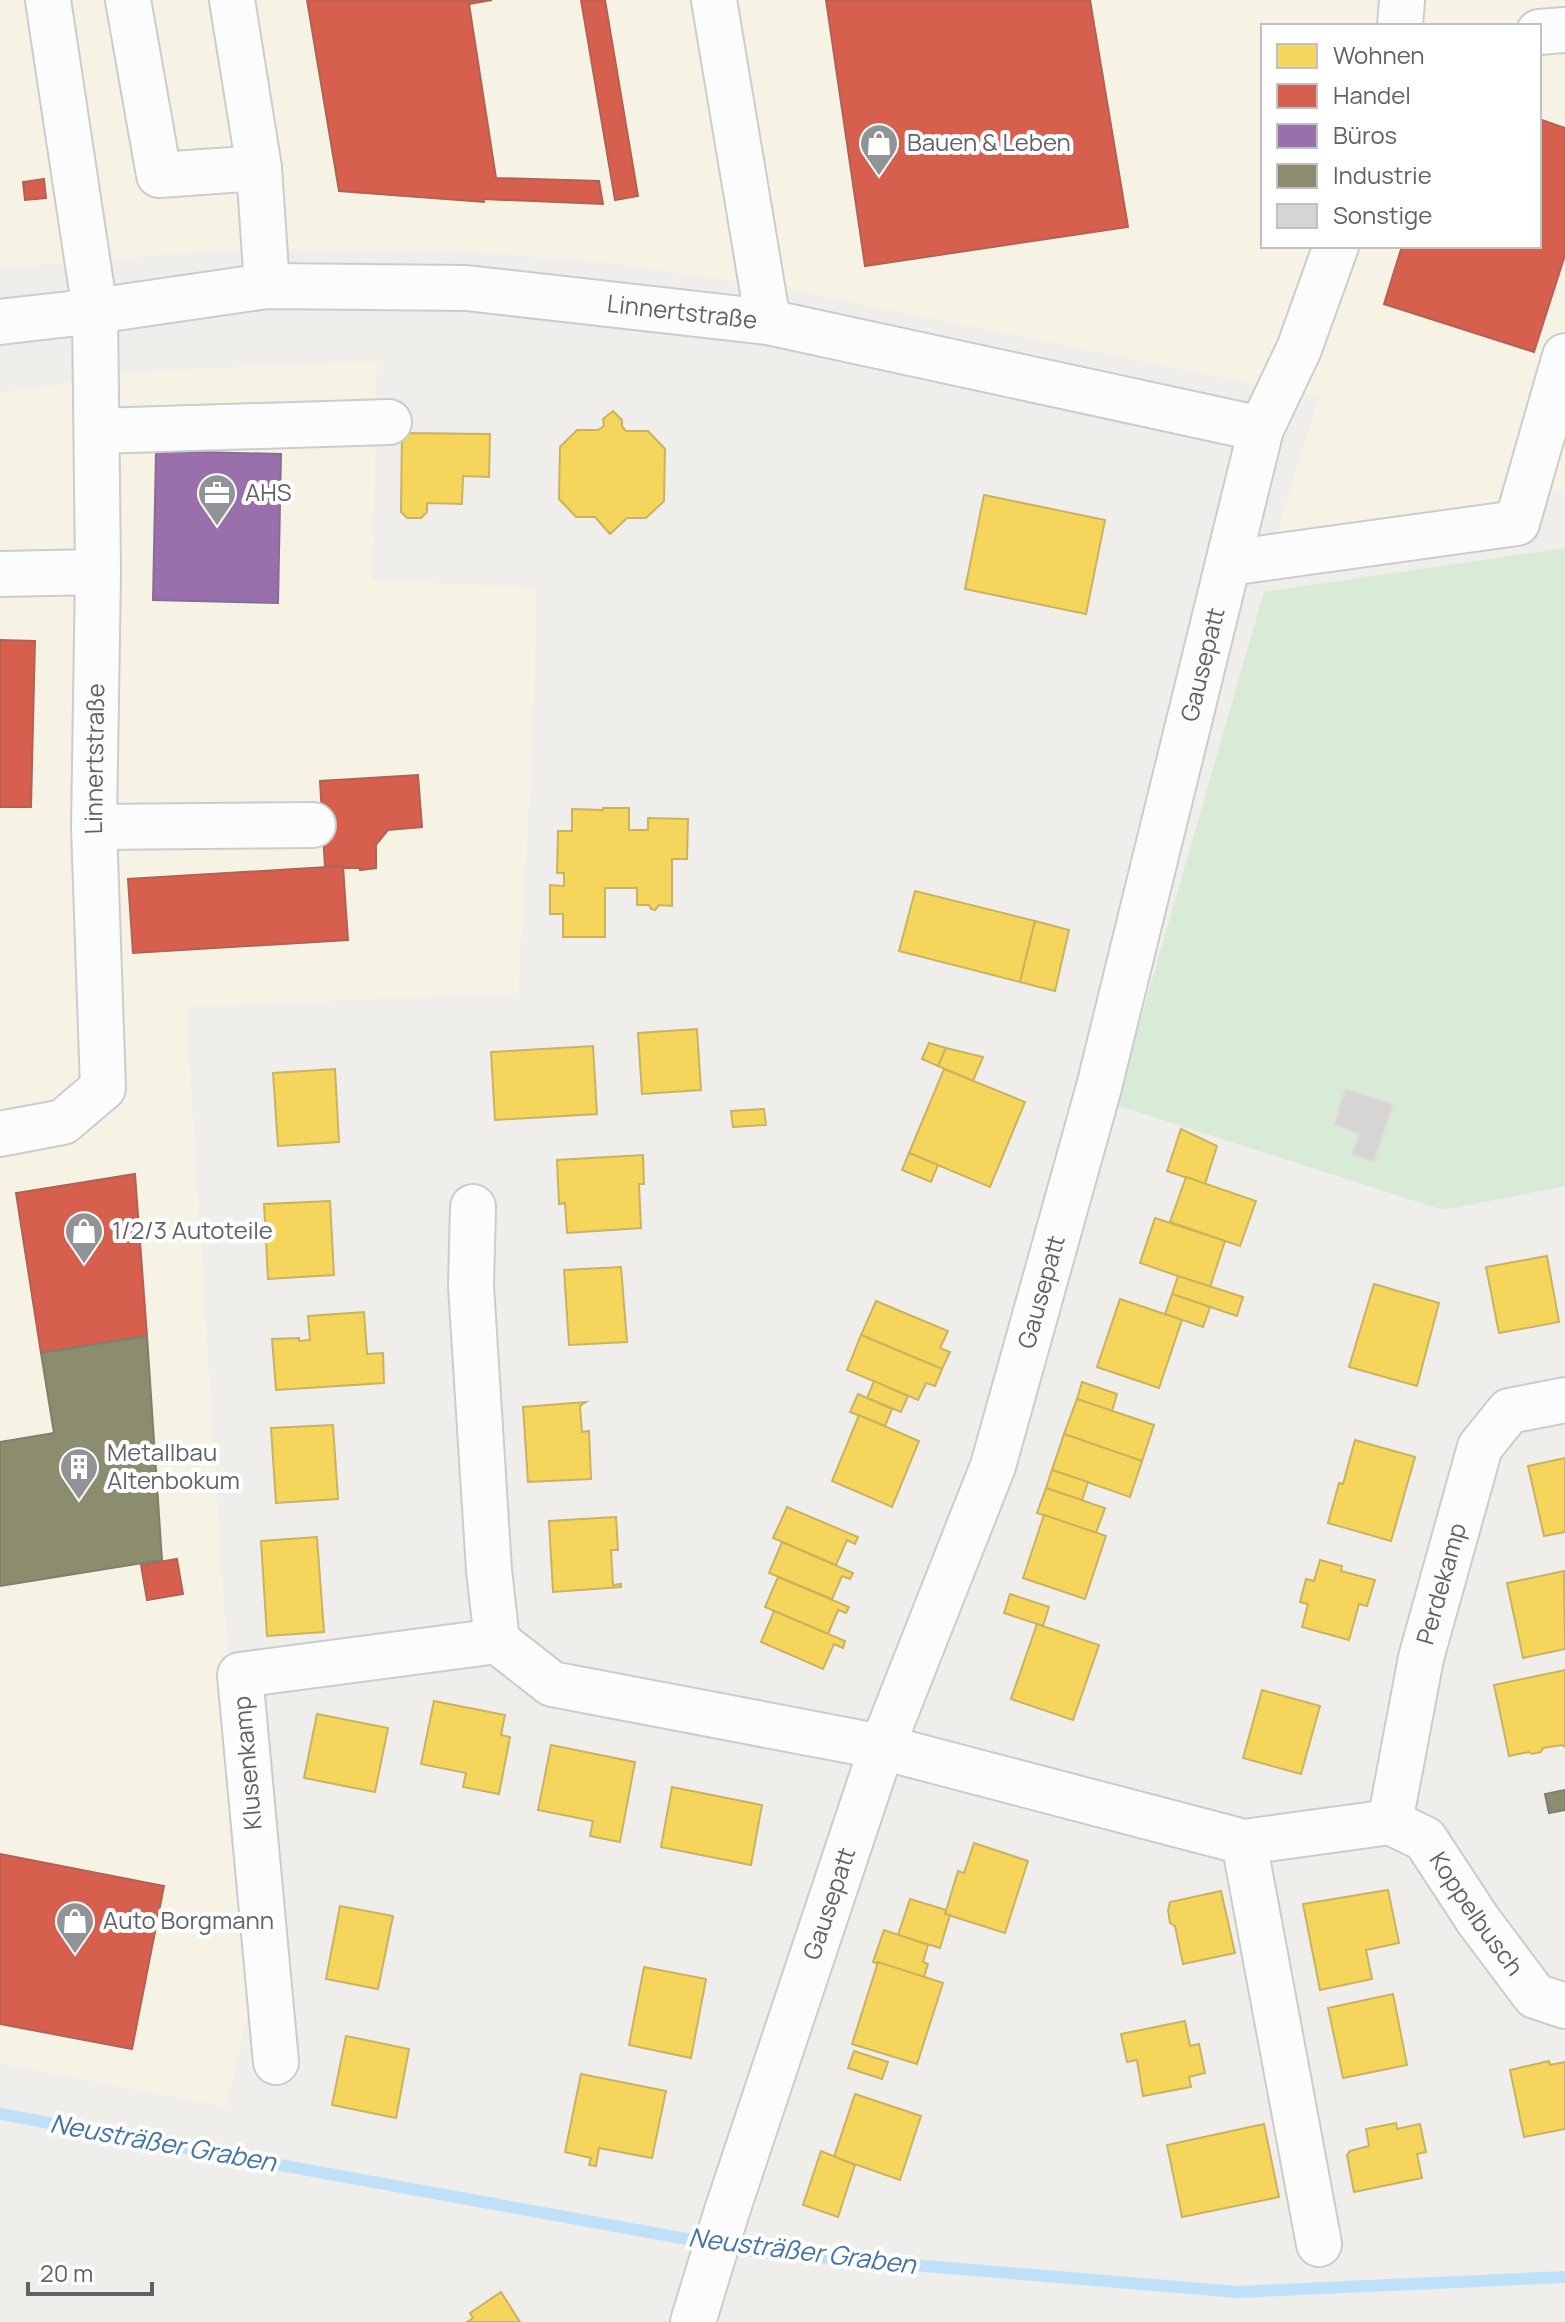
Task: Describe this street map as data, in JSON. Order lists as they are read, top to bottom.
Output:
{
  "streets": {
    "street": [
      "Linnertstraße",
      "Gausepatt",
      "Perdekamp",
      "Klusenkamp",
      "Koppelbusch"
    ]
  },
  "crossings": [
    ["Linnertstraße", "Gausepatt"],
    ["Perdekamp", "Koppelbusch"]
  ],
  "water": ["Neusträßer Graben"],
  "places": {
    "shop": ["Bauen & Leben", "1/2/3 Autoteile", "Auto Borgmann"],
    "office": ["AHS"],
    "building": ["Metallbau Altenbokum"]
  },
  "legend": [
    "Wohnen",
    "Handel",
    "Büros",
    "Industrie",
    "Sonstige"
  ],
  "scale_bar": "20 m"
}
